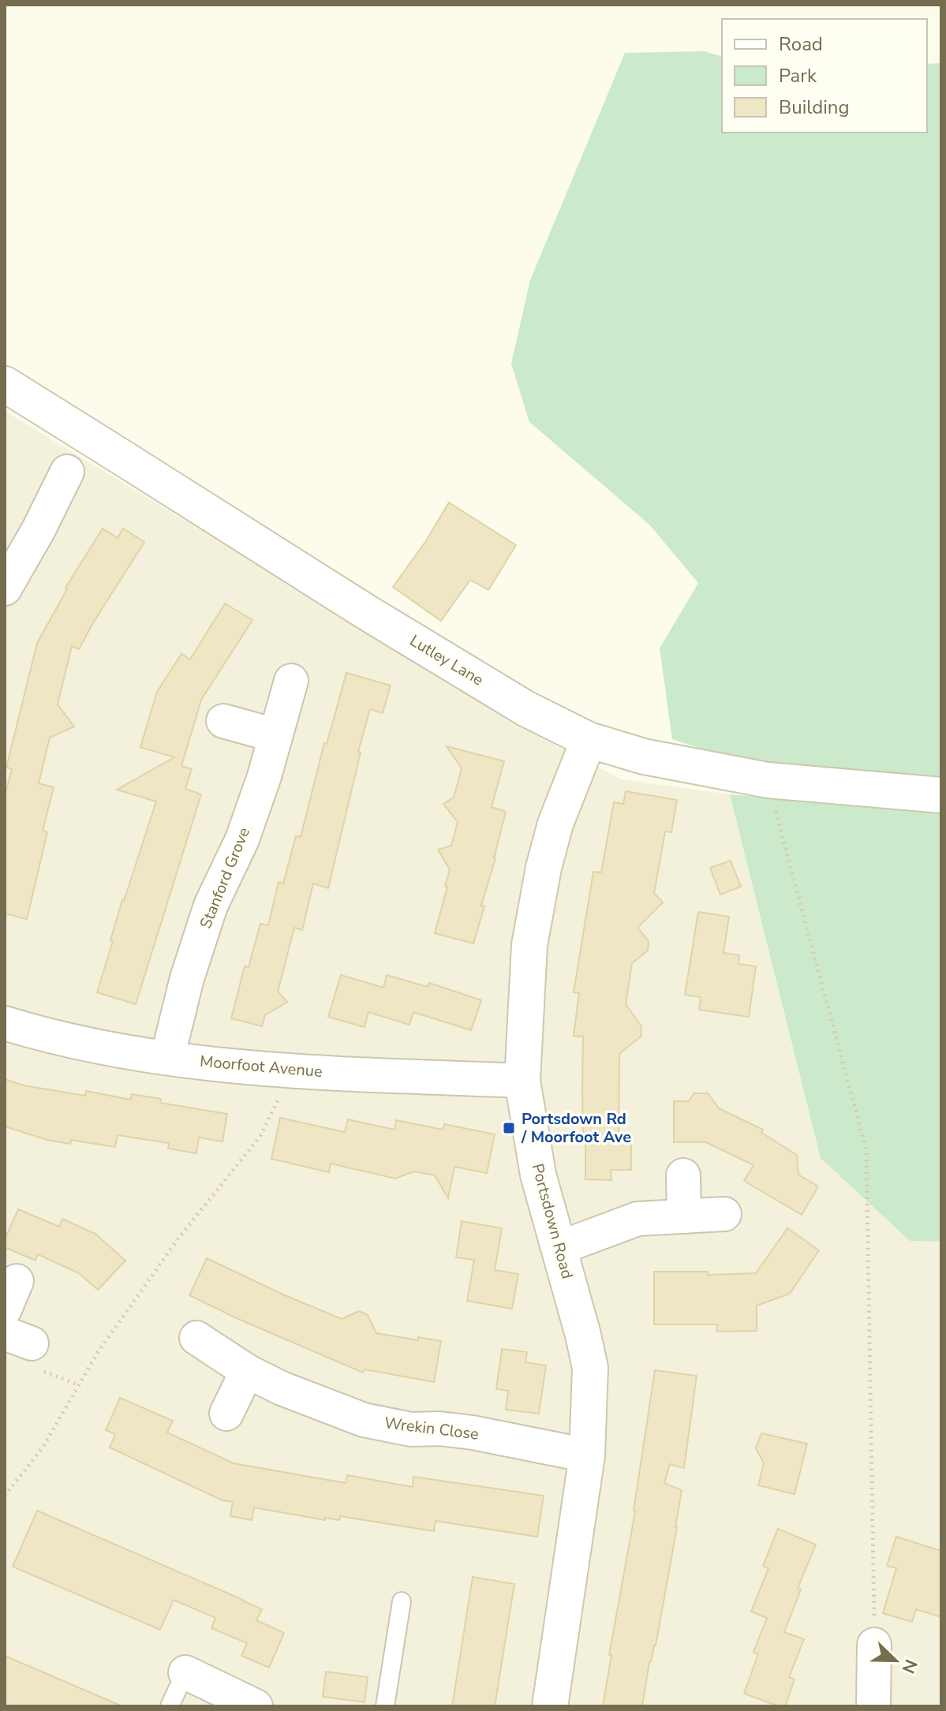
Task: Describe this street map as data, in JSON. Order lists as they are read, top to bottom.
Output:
{
  "streets": {
    "street": [
      "Lutley Lane",
      "Stanford Grove",
      "Moorfoot Avenue",
      "Portsdown Road",
      "Wrekin Close"
    ]
  },
  "crossings": [
    ["Lutley Lane", "Portsdown Road"],
    ["Stanford Grove", "Moorfoot Avenue"],
    ["Moorfoot Avenue", "Portsdown Road"],
    ["Portsdown Road", "Wrekin Close"]
  ],
  "places": {
    "transit": ["Portsdown Rd / Moorfoot Ave"]
  },
  "legend": ["Road", "Park", "Building"],
  "north": "bottom right"
}
